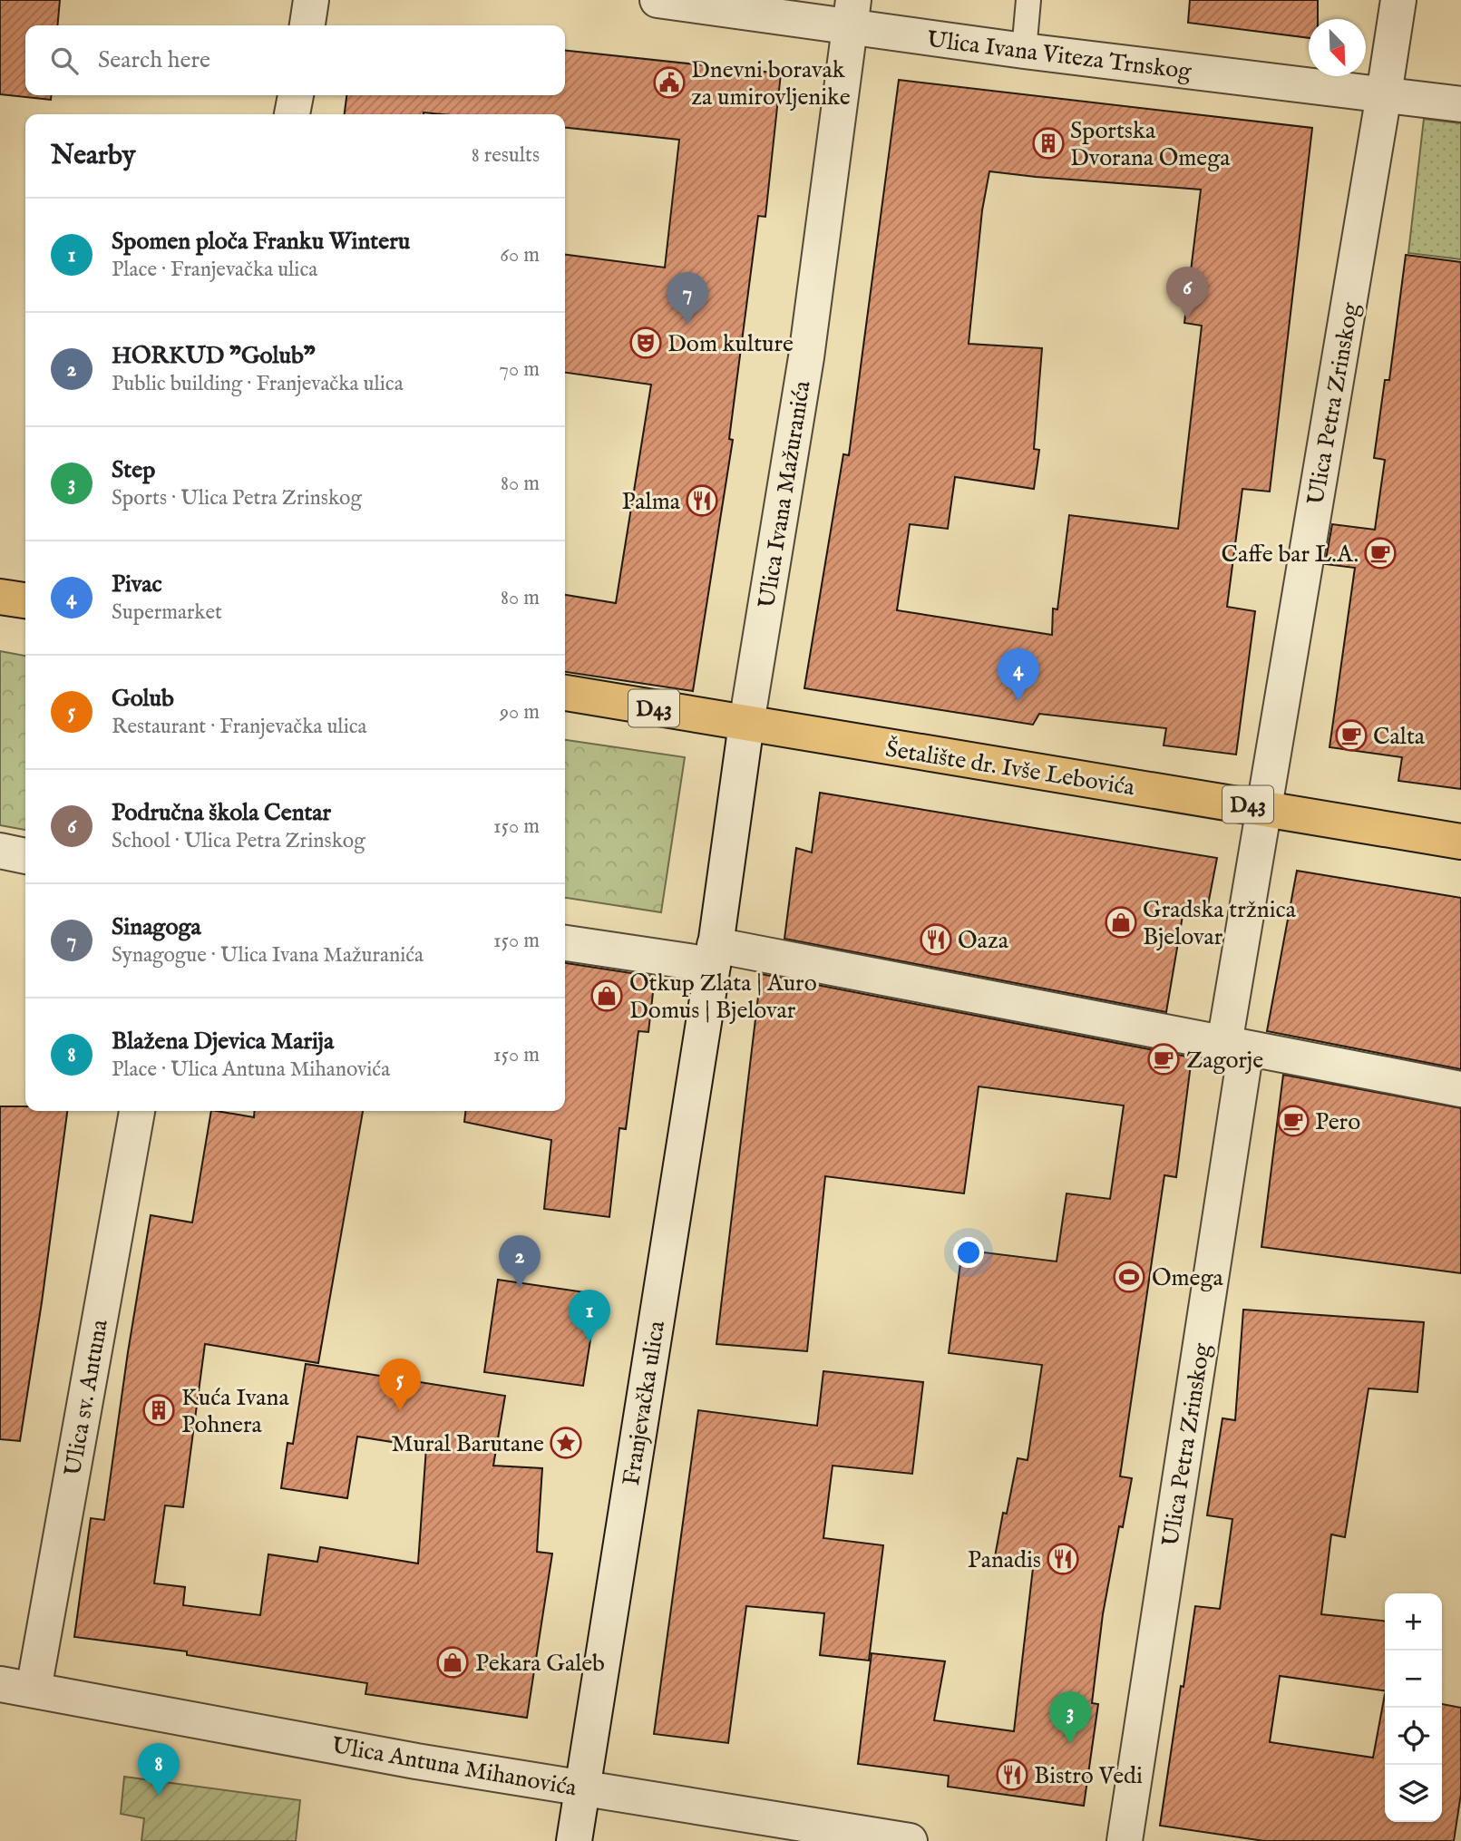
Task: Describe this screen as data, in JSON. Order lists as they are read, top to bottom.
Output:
{
  "streets": {
    "main road": ["D43", "Šetalište dr. Ivše Lebovića"],
    "street": [
      "Ulica Ivana Viteza Trnskog",
      "Ulica Petra Zrinskog",
      "Ulica Ivana Mažuranića",
      "Ulica sv. Antuna",
      "Franjevačka ulica",
      "Ulica Antuna Mihanovića"
    ]
  },
  "crossings": [
    ["Ulica Ivana Viteza Trnskog", "Ulica Petra Zrinskog"],
    ["Ulica Ivana Viteza Trnskog", "Ulica Ivana Mažuranića"],
    ["Ulica Petra Zrinskog", "Šetalište dr. Ivše Lebovića"],
    ["Ulica Ivana Mažuranića", "Šetalište dr. Ivše Lebovića"],
    ["Ulica Ivana Mažuranića", "Franjevačka ulica"],
    ["Ulica sv. Antuna", "Ulica Antuna Mihanovića"],
    ["Franjevačka ulica", "Ulica Antuna Mihanovića"]
  ],
  "places": {
    "public building": ["Dnevni boravak za umirovljenike"],
    "building": ["Sportska Dvorana Omega", "Kuća Ivana Pohnera"],
    "theatre": ["Dom kulture"],
    "restaurant": [
      "Palma",
      "Oaza",
      "Panadis",
      "Bistro Vedi"
    ],
    "cafe": [
      "Caffe bar L.A.",
      "Calta",
      "Zagorje",
      "Pero"
    ],
    "shop": ["Gradska tržnica Bjelovar", "Otkup Zlata | Auro Domus | Bjelovar", "Pekara Galeb"],
    "sports": ["Omega"],
    "place": ["Mural Barutane"]
  },
  "north": "bottom right",
  "page": {
    "search": "Search here",
    "heading": ["Nearby", "8 results"],
    "list": [
      {
        "mark": "1",
        "name": "Spomen ploča Franku Winteru",
        "note": "Place · Franjevačka ulica",
        "value": "60 m"
      },
      {
        "mark": "2",
        "name": "HORKUD \"Golub\"",
        "note": "Public building · Franjevačka ulica",
        "value": "70 m"
      },
      {
        "mark": "3",
        "name": "Step",
        "note": "Sports · Ulica Petra Zrinskog",
        "value": "80 m"
      },
      {
        "mark": "4",
        "name": "Pivac",
        "note": "Supermarket",
        "value": "80 m"
      },
      {
        "mark": "5",
        "name": "Golub",
        "note": "Restaurant · Franjevačka ulica",
        "value": "90 m"
      },
      {
        "mark": "6",
        "name": "Područna škola Centar",
        "note": "School · Ulica Petra Zrinskog",
        "value": "150 m"
      },
      {
        "mark": "7",
        "name": "Sinagoga",
        "note": "Synagogue · Ulica Ivana Mažuranića",
        "value": "150 m"
      },
      {
        "mark": "8",
        "name": "Blažena Djevica Marija",
        "note": "Place · Ulica Antuna Mihanovića",
        "value": "150 m"
      }
    ],
    "pins": [
      "6",
      "7",
      "4",
      "2",
      "1",
      "5",
      "3",
      "8"
    ],
    "map_buttons": ["+", "−"]
  }
}
